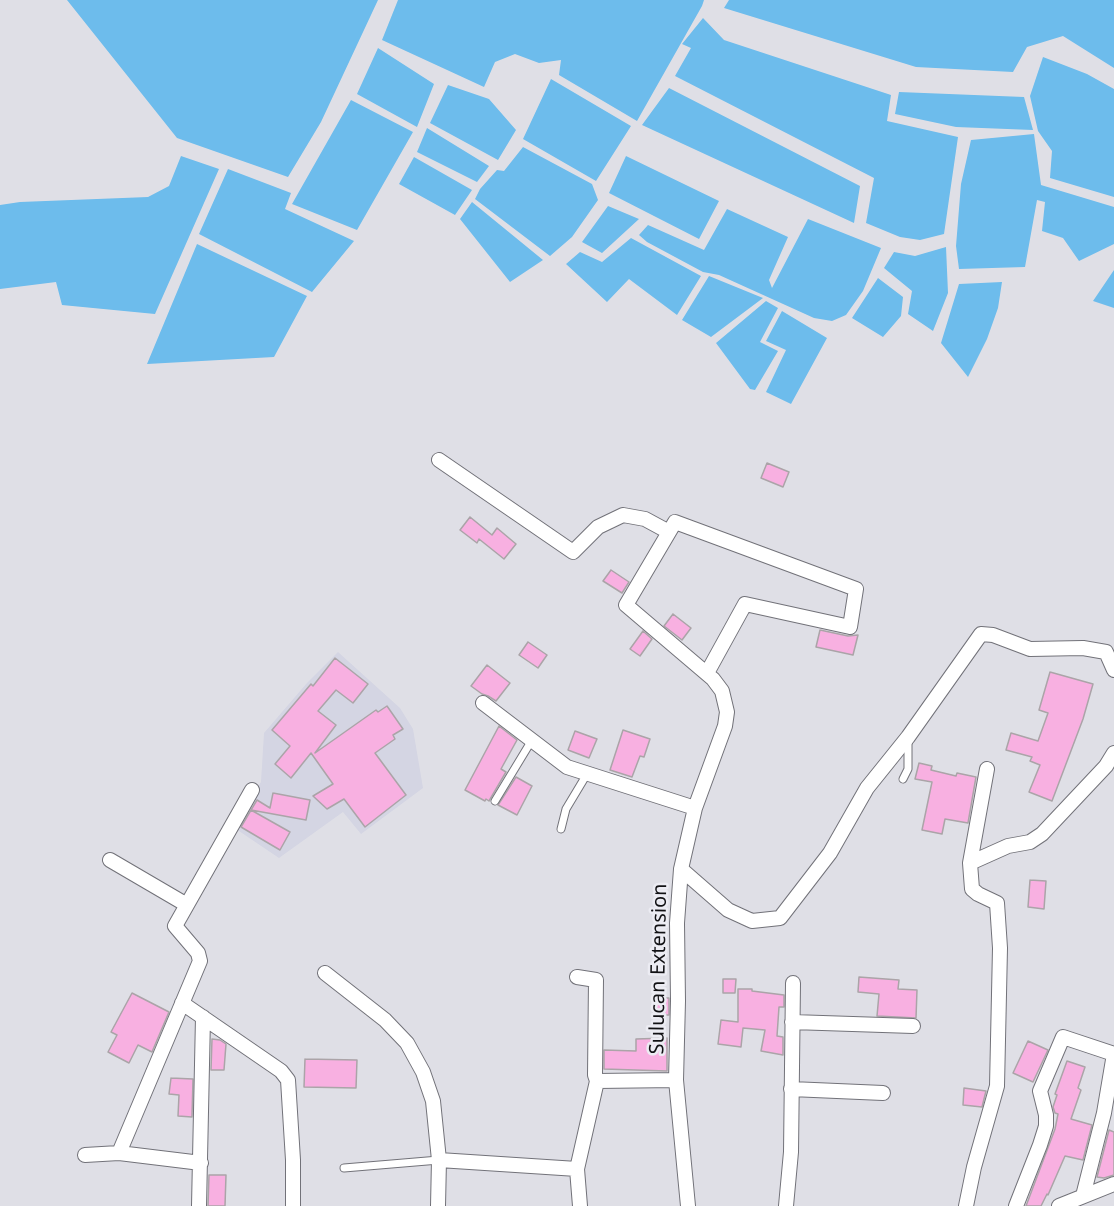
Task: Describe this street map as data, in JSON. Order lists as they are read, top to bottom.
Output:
{
  "streets": {
    "street": ["Sulucan Extension"]
  }
}
